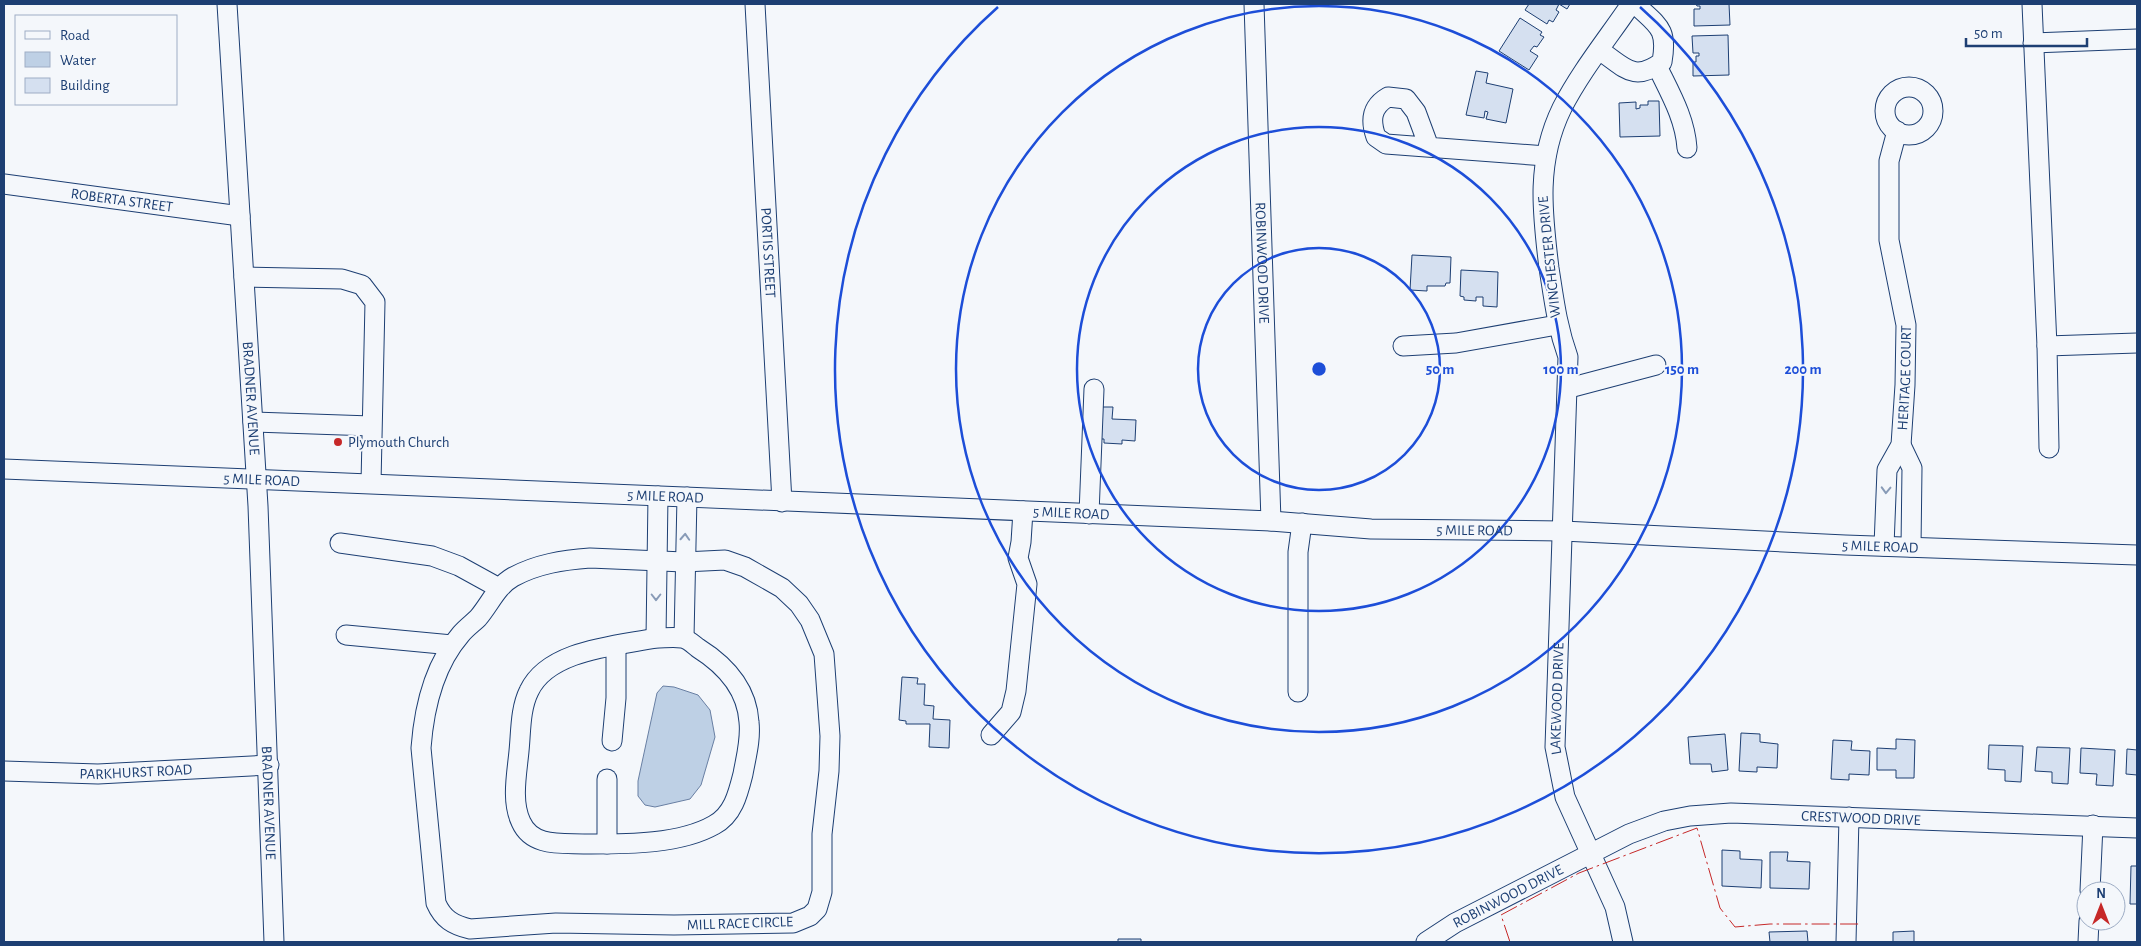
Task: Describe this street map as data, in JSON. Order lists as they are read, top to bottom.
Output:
{
  "streets": {
    "street": [
      "ROBERTA STREET",
      "PORTIS STREET",
      "WINCHESTER DRIVE",
      "ROBINWOOD DRIVE",
      "HERITAGE COURT",
      "BRADNER AVENUE",
      "5 MILE ROAD",
      "LAKEWOOD DRIVE",
      "PARKHURST ROAD",
      "CRESTWOOD DRIVE",
      "MILL RACE CIRCLE"
    ]
  },
  "crossings": [
    ["ROBERTA STREET", "BRADNER AVENUE"],
    ["PORTIS STREET", "5 MILE ROAD"],
    ["WINCHESTER DRIVE", "5 MILE ROAD"],
    ["WINCHESTER DRIVE", "LAKEWOOD DRIVE"],
    ["ROBINWOOD DRIVE", "5 MILE ROAD"],
    ["ROBINWOOD DRIVE", "LAKEWOOD DRIVE"],
    ["ROBINWOOD DRIVE", "CRESTWOOD DRIVE"],
    ["HERITAGE COURT", "5 MILE ROAD"],
    ["BRADNER AVENUE", "5 MILE ROAD"],
    ["BRADNER AVENUE", "PARKHURST ROAD"],
    ["5 MILE ROAD", "LAKEWOOD DRIVE"],
    ["LAKEWOOD DRIVE", "CRESTWOOD DRIVE"]
  ],
  "places": ["Plymouth Church"],
  "legend": ["Road", "Water", "Building"],
  "scale_bar": "50 m",
  "north": "top",
  "rings": [
    "50 m",
    "100 m",
    "150 m",
    "200 m"
  ]
}
